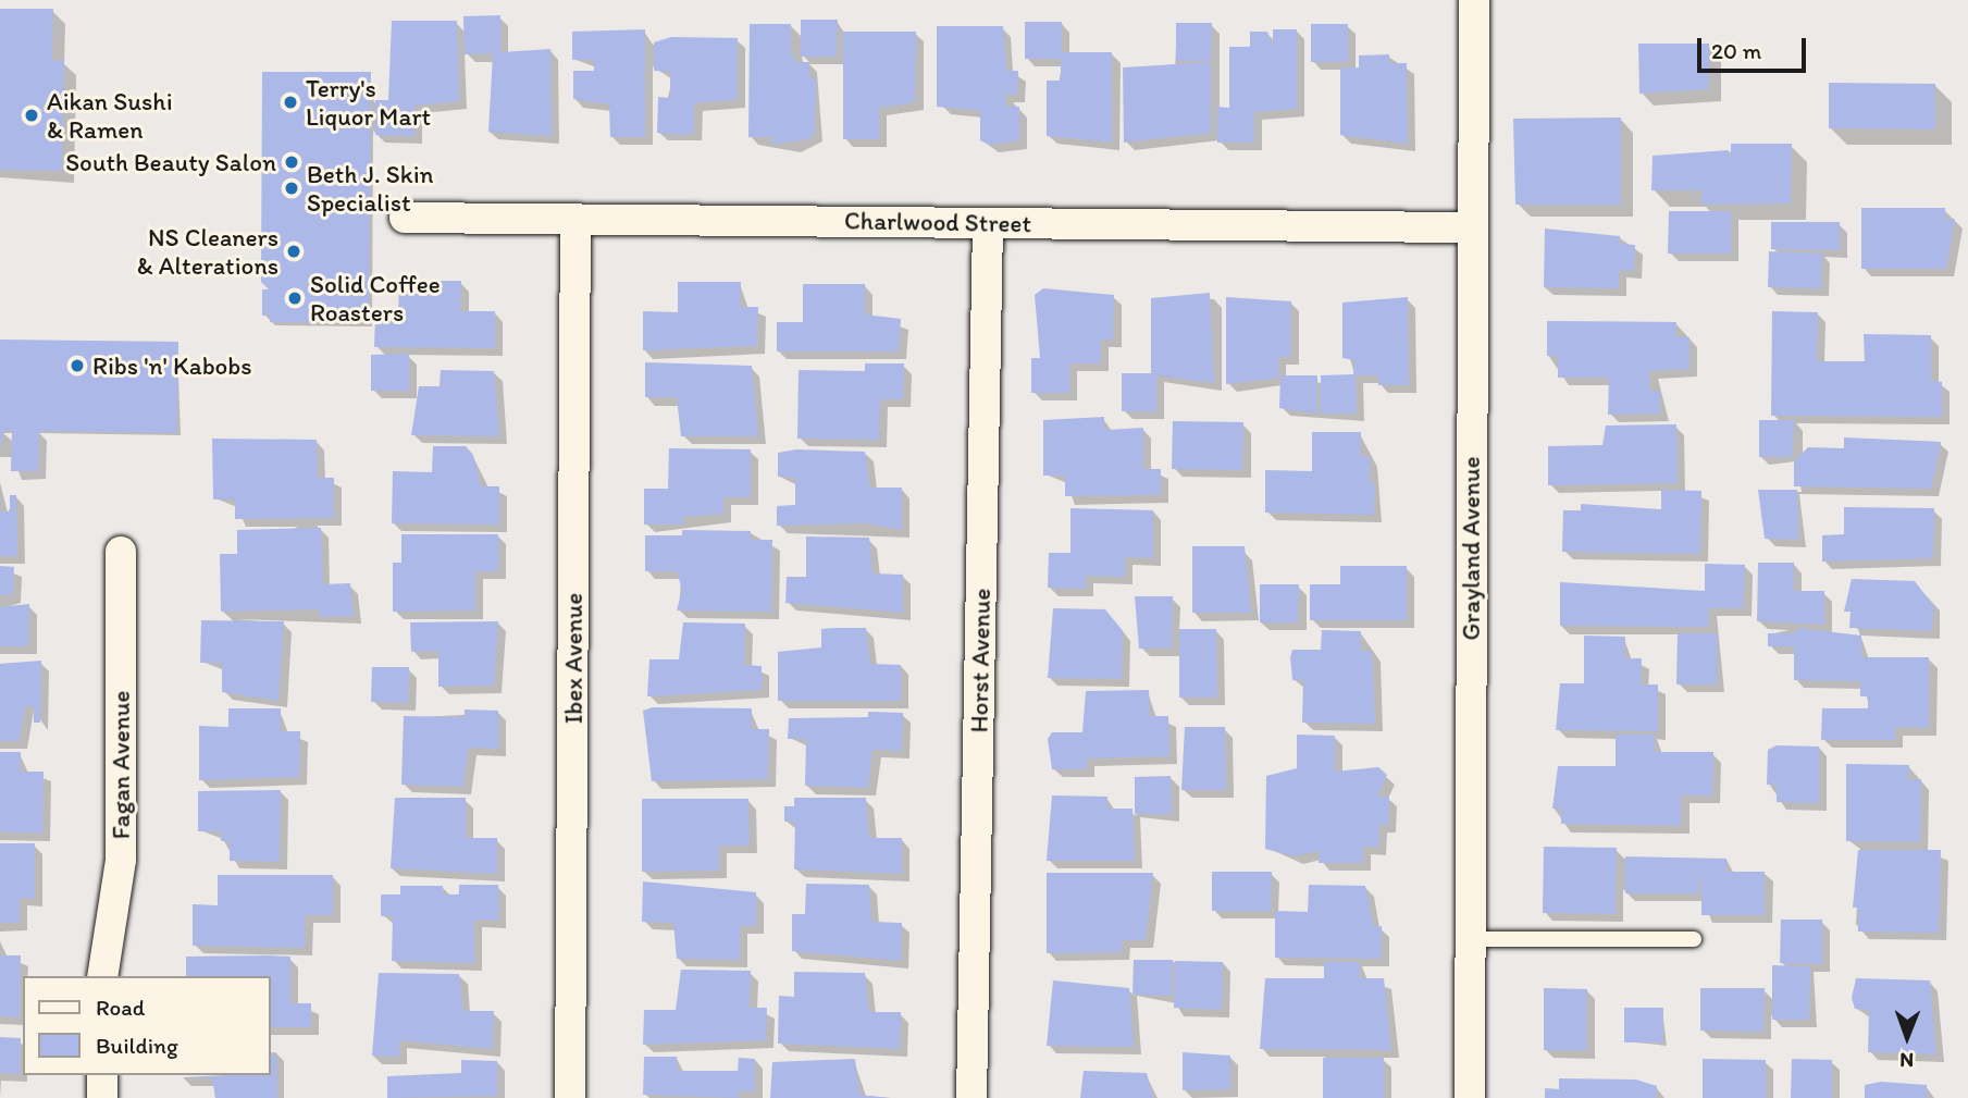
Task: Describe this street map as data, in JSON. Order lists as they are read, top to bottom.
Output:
{
  "streets": {
    "street": [
      "Charlwood Street",
      "Grayland Avenue",
      "Ibex Avenue",
      "Horst Avenue",
      "Fagan Avenue"
    ]
  },
  "crossings": [
    ["Charlwood Street", "Grayland Avenue"],
    ["Charlwood Street", "Ibex Avenue"],
    ["Charlwood Street", "Horst Avenue"]
  ],
  "places": [
    "Terry's Liquor Mart",
    "Aikan Sushi & Ramen",
    "South Beauty Salon",
    "Beth J. Skin Specialist",
    "NS Cleaners & Alterations",
    "Solid Coffee Roasters",
    "Ribs 'n' Kabobs"
  ],
  "legend": ["Road", "Building"],
  "scale_bar": "20 m",
  "north": "bottom"
}
